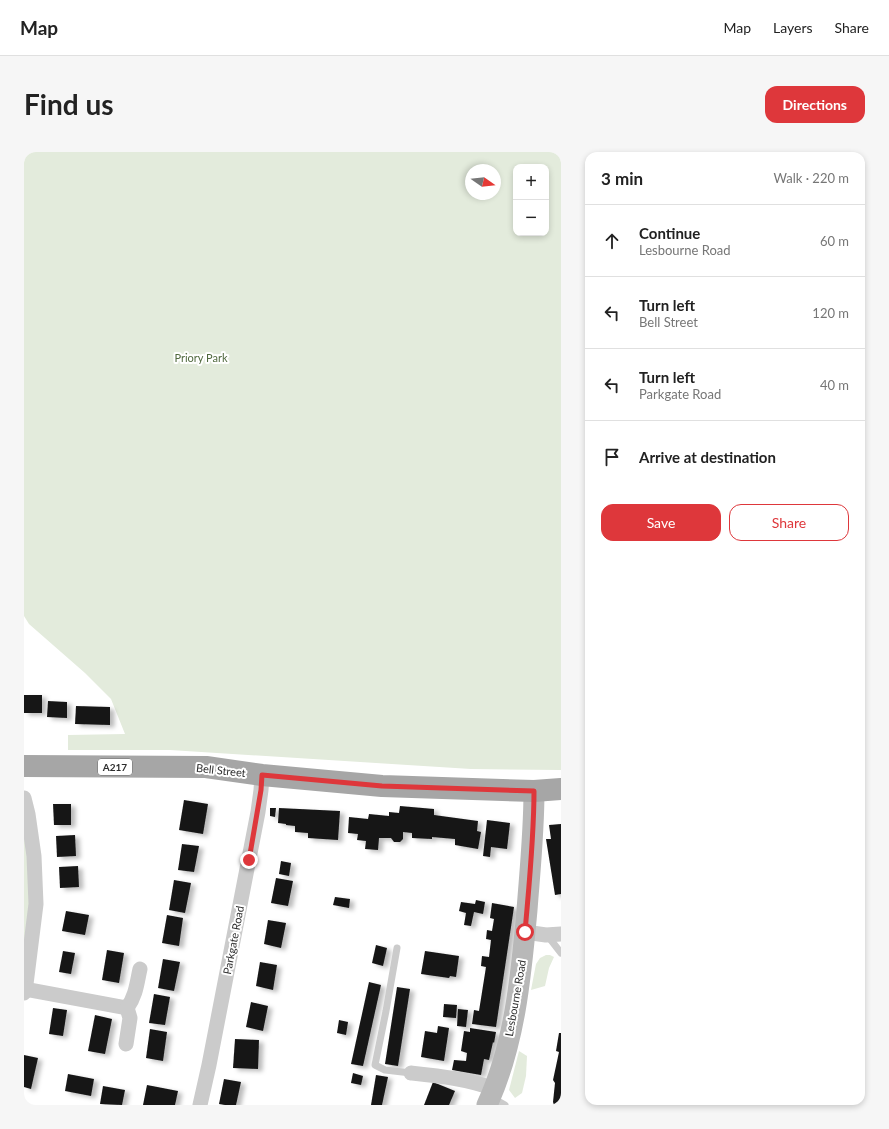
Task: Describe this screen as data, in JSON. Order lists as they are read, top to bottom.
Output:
{
  "streets": {
    "main road": ["A217", "Bell Street", "Lesbourne Road"],
    "street": ["Parkgate Road"]
  },
  "crossings": [
    ["Bell Street", "Parkgate Road"],
    ["Bell Street", "Lesbourne Road"]
  ],
  "parks": ["Priory Park"],
  "north": "right",
  "page": {
    "header": "Map",
    "nav": ["Map", "Layers", "Share"],
    "buttons": [
      "Directions",
      ["Save", "Share"]
    ],
    "title": "Find us",
    "heading": ["3 min", "Walk · 220 m"],
    "map_buttons": ["+", "−"],
    "list": [
      ["Continue", "Lesbourne Road", "60 m"],
      ["Turn left", "Bell Street", "120 m"],
      ["Turn left", "Parkgate Road", "40 m"],
      "Arrive at destination"
    ]
  }
}
